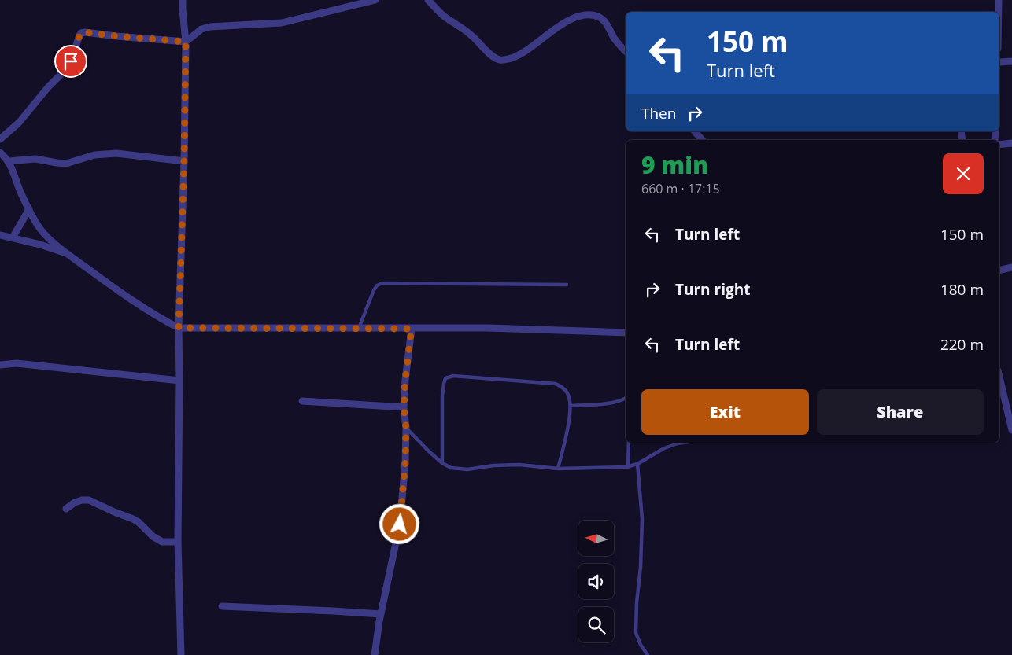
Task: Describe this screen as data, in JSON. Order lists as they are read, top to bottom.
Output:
{
  "north": "left",
  "page": {
    "turn": ["150 m", "Turn left"],
    "then": "Then",
    "heading": ["9 min", "660 m · 17:15"],
    "list": [
      {
        "name": "Turn left",
        "value": "150 m"
      },
      {
        "name": "Turn right",
        "value": "180 m"
      },
      {
        "name": "Turn left",
        "value": "220 m"
      }
    ],
    "buttons": ["Exit", "Share"]
  }
}
